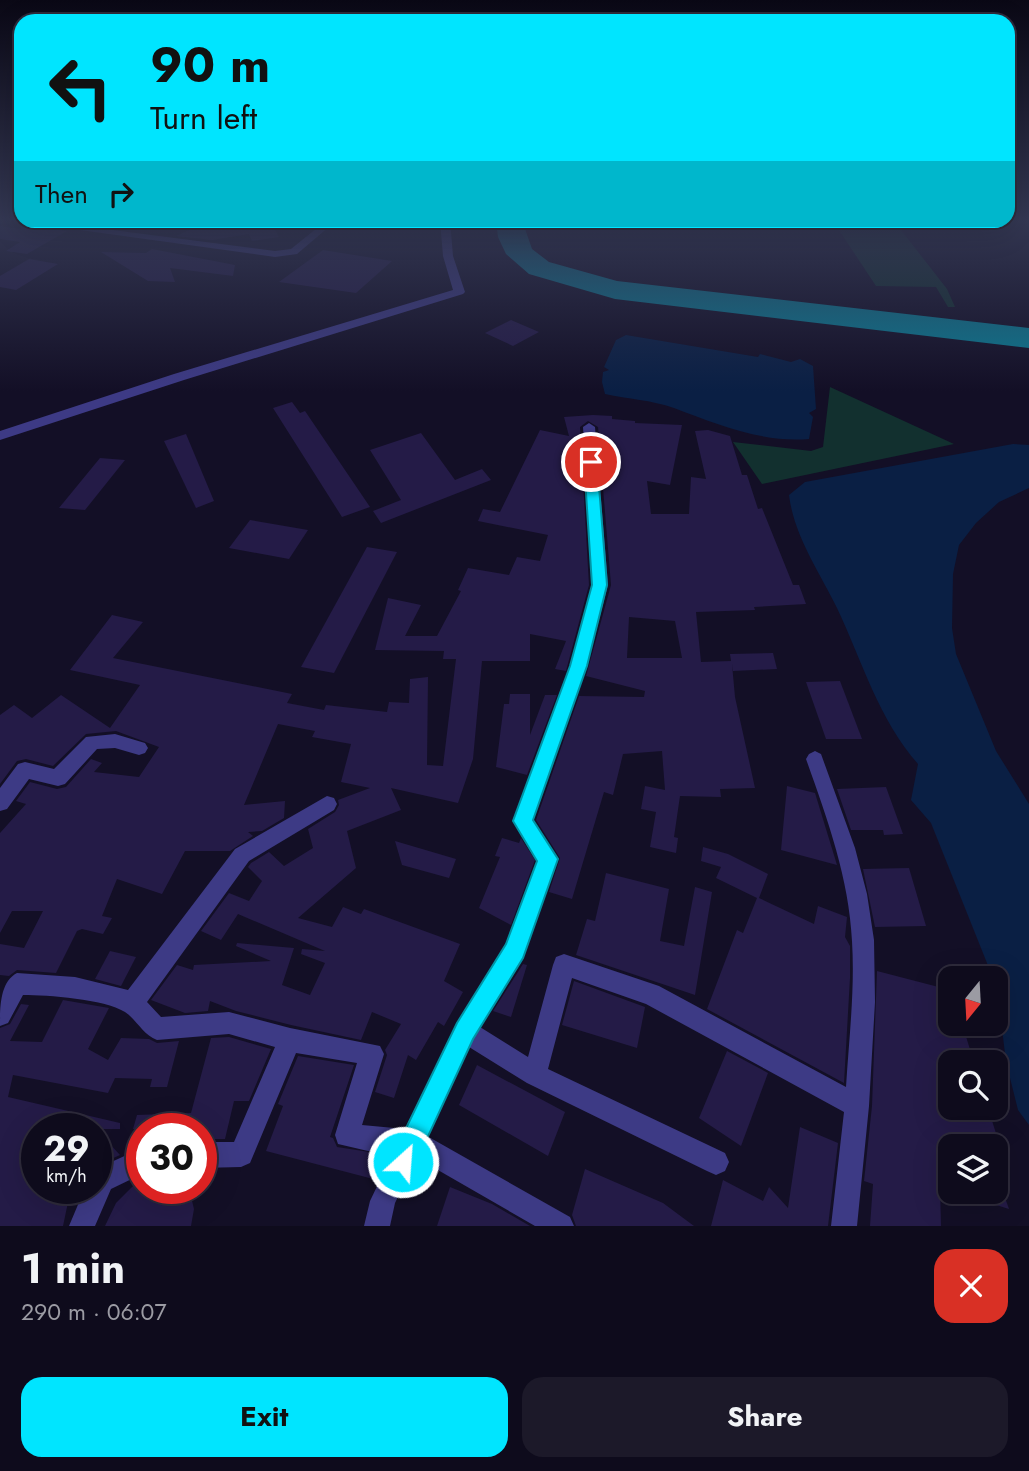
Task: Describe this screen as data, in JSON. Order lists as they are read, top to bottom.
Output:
{
  "north": "bottom",
  "page": {
    "turn": ["90 m", "Turn left"],
    "then": "Then",
    "speed": "29 km/h",
    "limit": "30",
    "heading": ["1 min", "290 m · 06:07"],
    "buttons": ["Exit", "Share"]
  }
}
